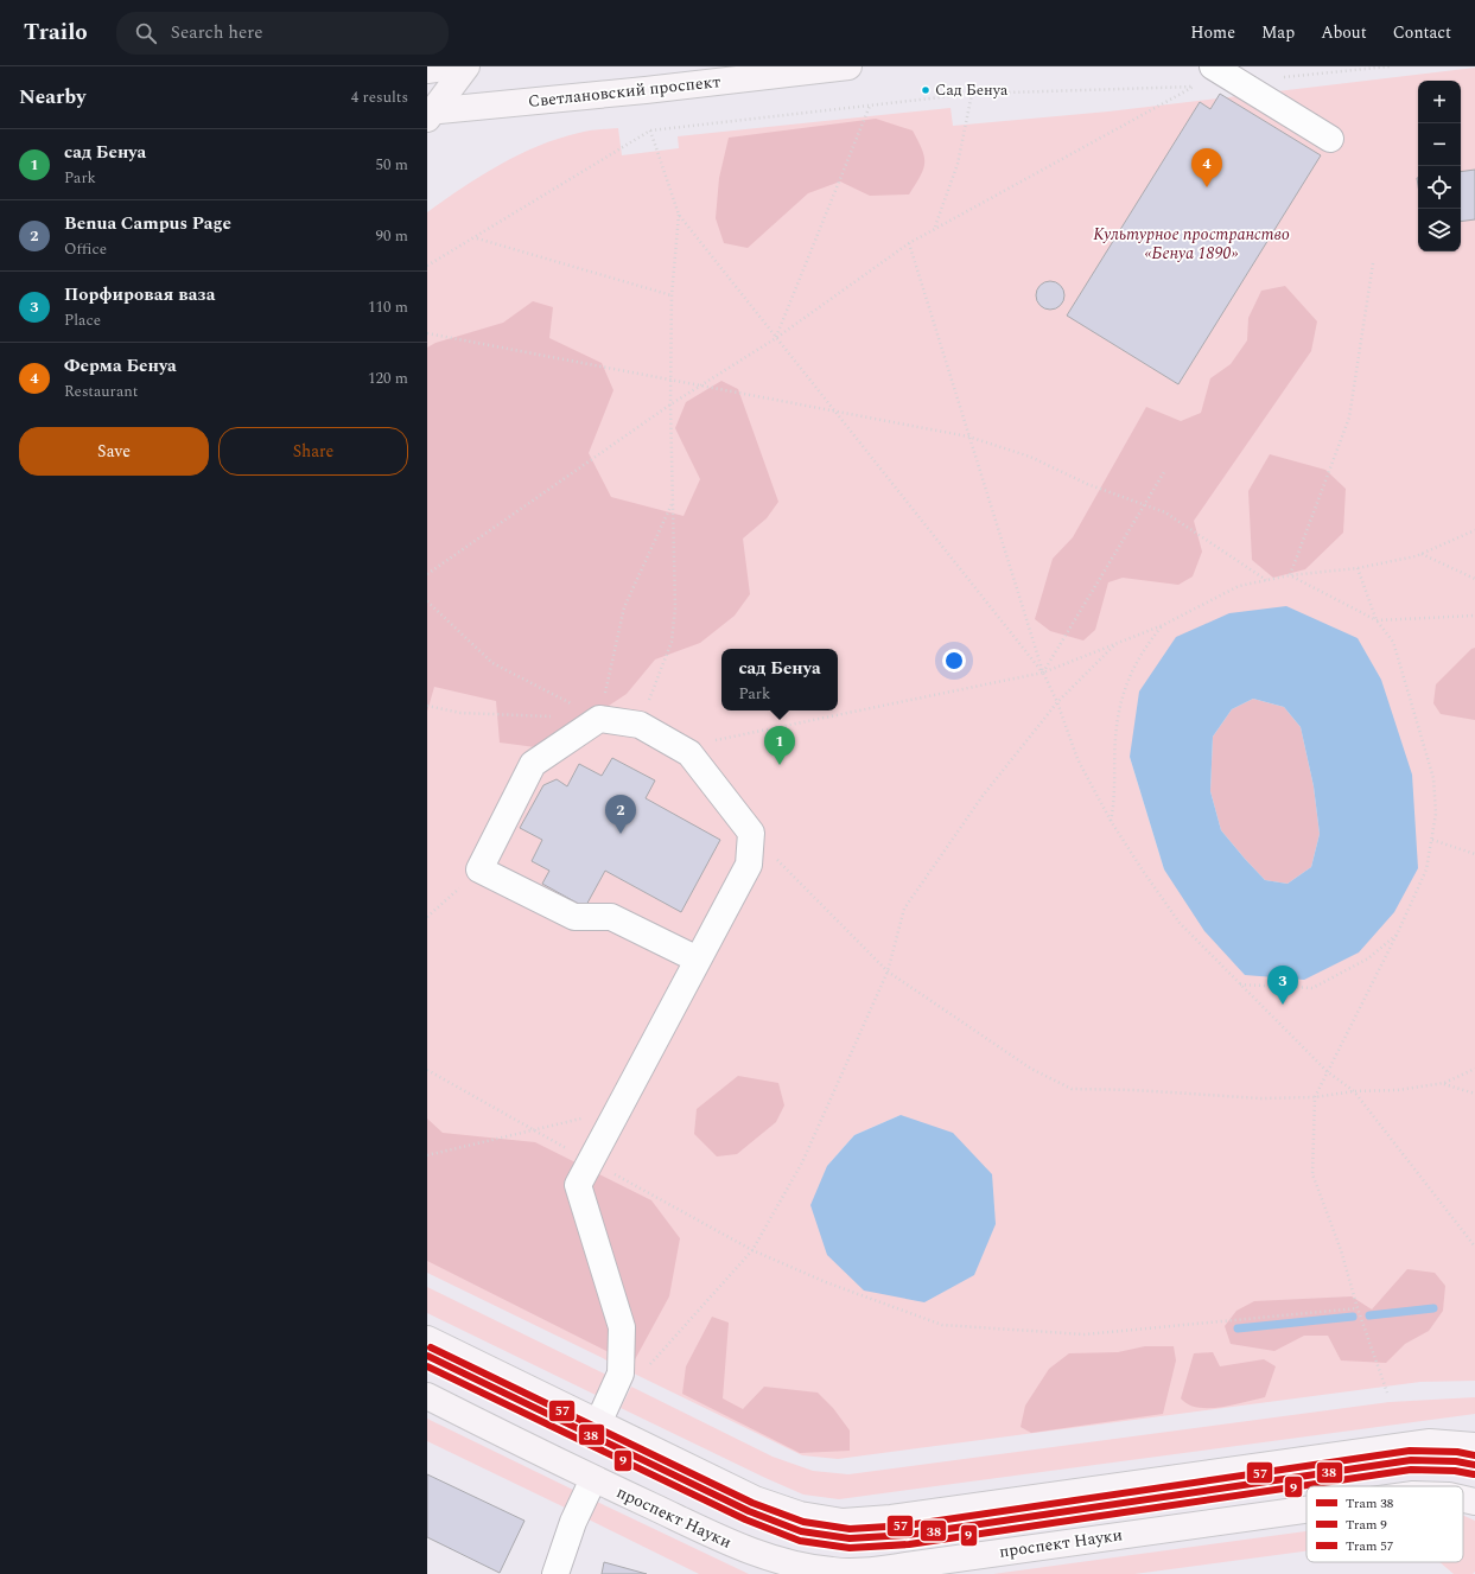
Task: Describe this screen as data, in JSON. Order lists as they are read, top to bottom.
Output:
{
  "streets": {
    "main road": ["Светлановский проспект", "проспект Науки"]
  },
  "parks": ["Культурное пространство «Бенуа 1890»"],
  "places": ["Сад Бенуа"],
  "lines": ["tram line 57", "tram line 38", "tram line 9"],
  "legend": ["Tram 38", "Tram 9", "Tram 57"],
  "page": {
    "header": "Trailo",
    "search": "Search here",
    "nav": [
      "Home",
      "Map",
      "About",
      "Contact"
    ],
    "heading": ["Nearby", "4 results"],
    "map_buttons": ["+", "−"],
    "list": [
      {
        "mark": "1",
        "name": "сад Бенуа",
        "note": "Park",
        "value": "50 m"
      },
      {
        "mark": "2",
        "name": "Benua Campus Page",
        "note": "Office",
        "value": "90 m"
      },
      {
        "mark": "3",
        "name": "Порфировая ваза",
        "note": "Place",
        "value": "110 m"
      },
      {
        "mark": "4",
        "name": "Ферма Бенуа",
        "note": "Restaurant",
        "value": "120 m"
      }
    ],
    "pins": [
      "4",
      "1",
      "2",
      "3"
    ],
    "buttons": ["Save", "Share"],
    "popup": ["сад Бенуа", "Park"]
  }
}
